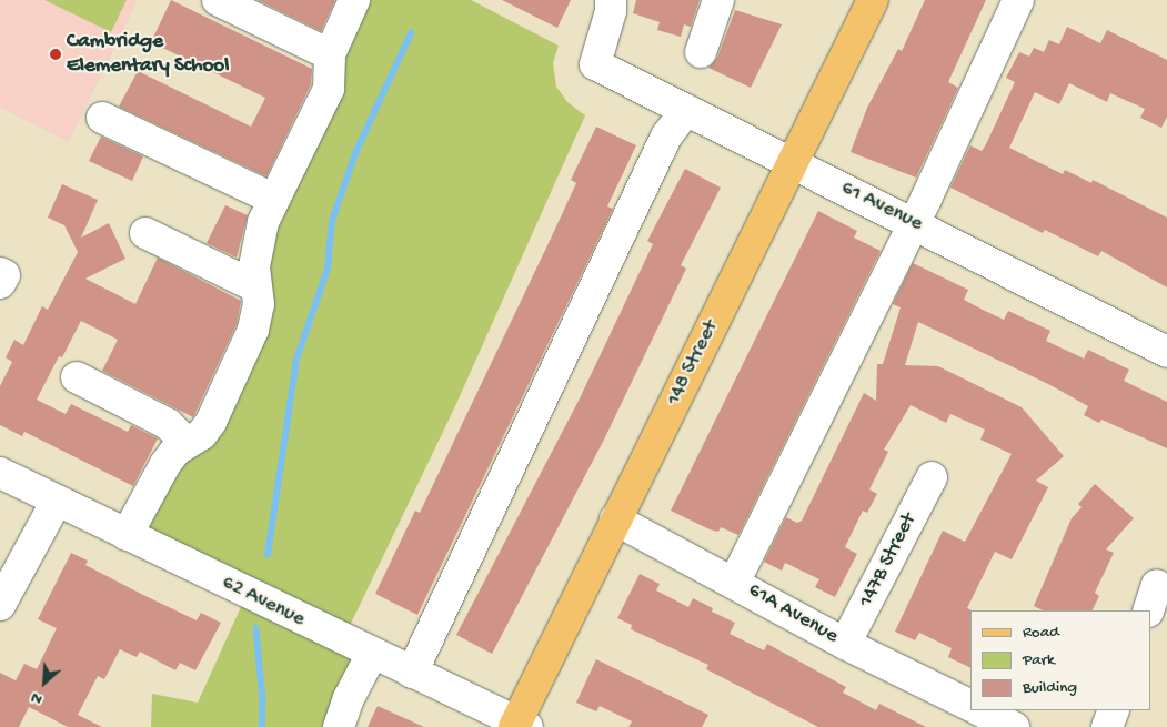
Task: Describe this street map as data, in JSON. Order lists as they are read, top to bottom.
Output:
{
  "streets": {
    "main road": ["148 Street"],
    "street": [
      "61 Avenue",
      "147B Street",
      "62 Avenue",
      "61A Avenue"
    ]
  },
  "crossings": [
    ["61 Avenue", "148 Street"],
    ["148 Street", "62 Avenue"],
    ["148 Street", "61A Avenue"],
    ["147B Street", "61A Avenue"]
  ],
  "places": ["Cambridge Elementary School"],
  "legend": ["Road", "Park", "Building"],
  "north": "bottom left"
}
